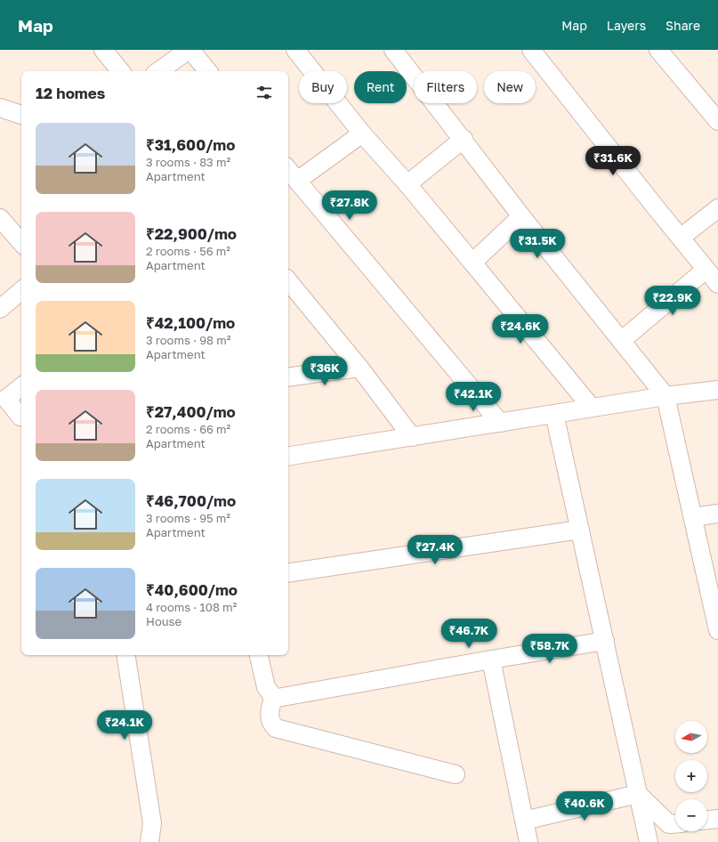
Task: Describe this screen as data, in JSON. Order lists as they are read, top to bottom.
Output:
{
  "north": "left",
  "page": {
    "header": "Map",
    "nav": ["Map", "Layers", "Share"],
    "chip": [
      "Buy",
      "Rent",
      "Filters",
      "New"
    ],
    "heading": "12 homes",
    "list": [
      {
        "name": "₹31,600/mo",
        "note": "3 rooms · 83 m² · Apartment"
      },
      {
        "name": "₹22,900/mo",
        "note": "2 rooms · 56 m² · Apartment"
      },
      {
        "name": "₹42,100/mo",
        "note": "3 rooms · 98 m² · Apartment"
      },
      {
        "name": "₹27,400/mo",
        "note": "2 rooms · 66 m² · Apartment"
      },
      {
        "name": "₹46,700/mo",
        "note": "3 rooms · 95 m² · Apartment"
      },
      {
        "name": "₹40,600/mo",
        "note": "4 rooms · 108 m² · House"
      }
    ],
    "price": [
      "₹31.6K",
      "₹27.8K",
      "₹31.5K",
      "₹22.9K",
      "₹24.6K",
      "₹36K",
      "₹42.1K",
      "₹27.4K",
      "₹46.7K",
      "₹58.7K",
      "₹24.1K",
      "₹40.6K"
    ],
    "map_buttons": ["+", "−"]
  }
}
